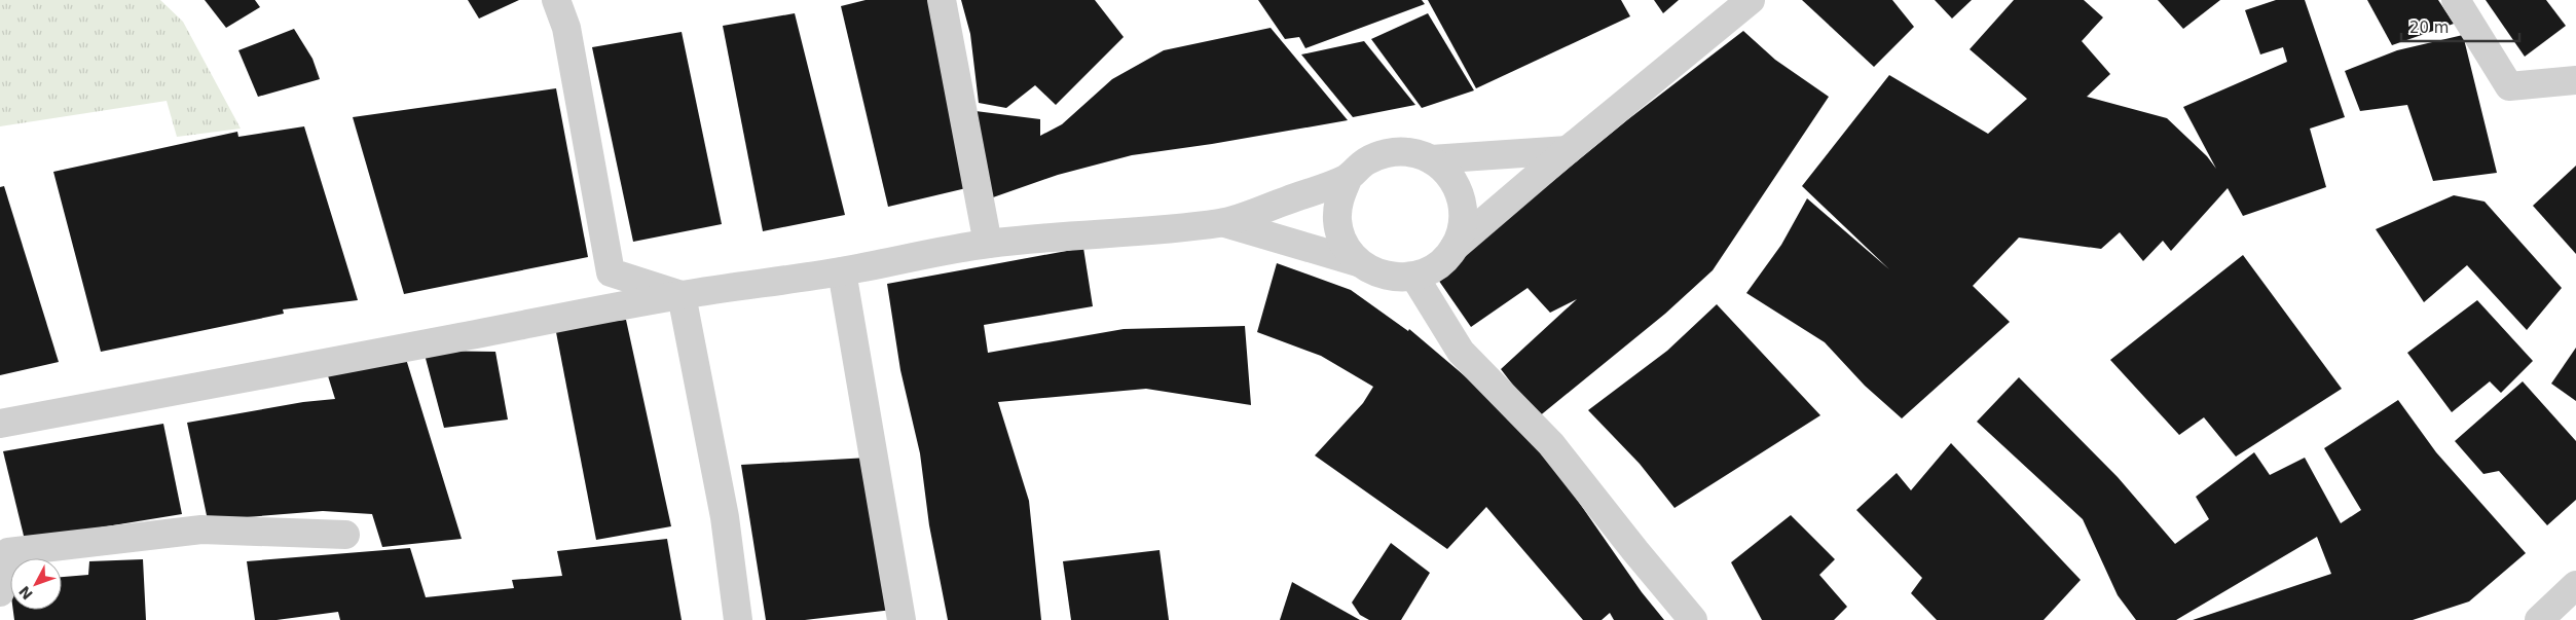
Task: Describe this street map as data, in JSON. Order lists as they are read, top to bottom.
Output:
{
  "scale_bar": "20 m",
  "north": "bottom left"
}
